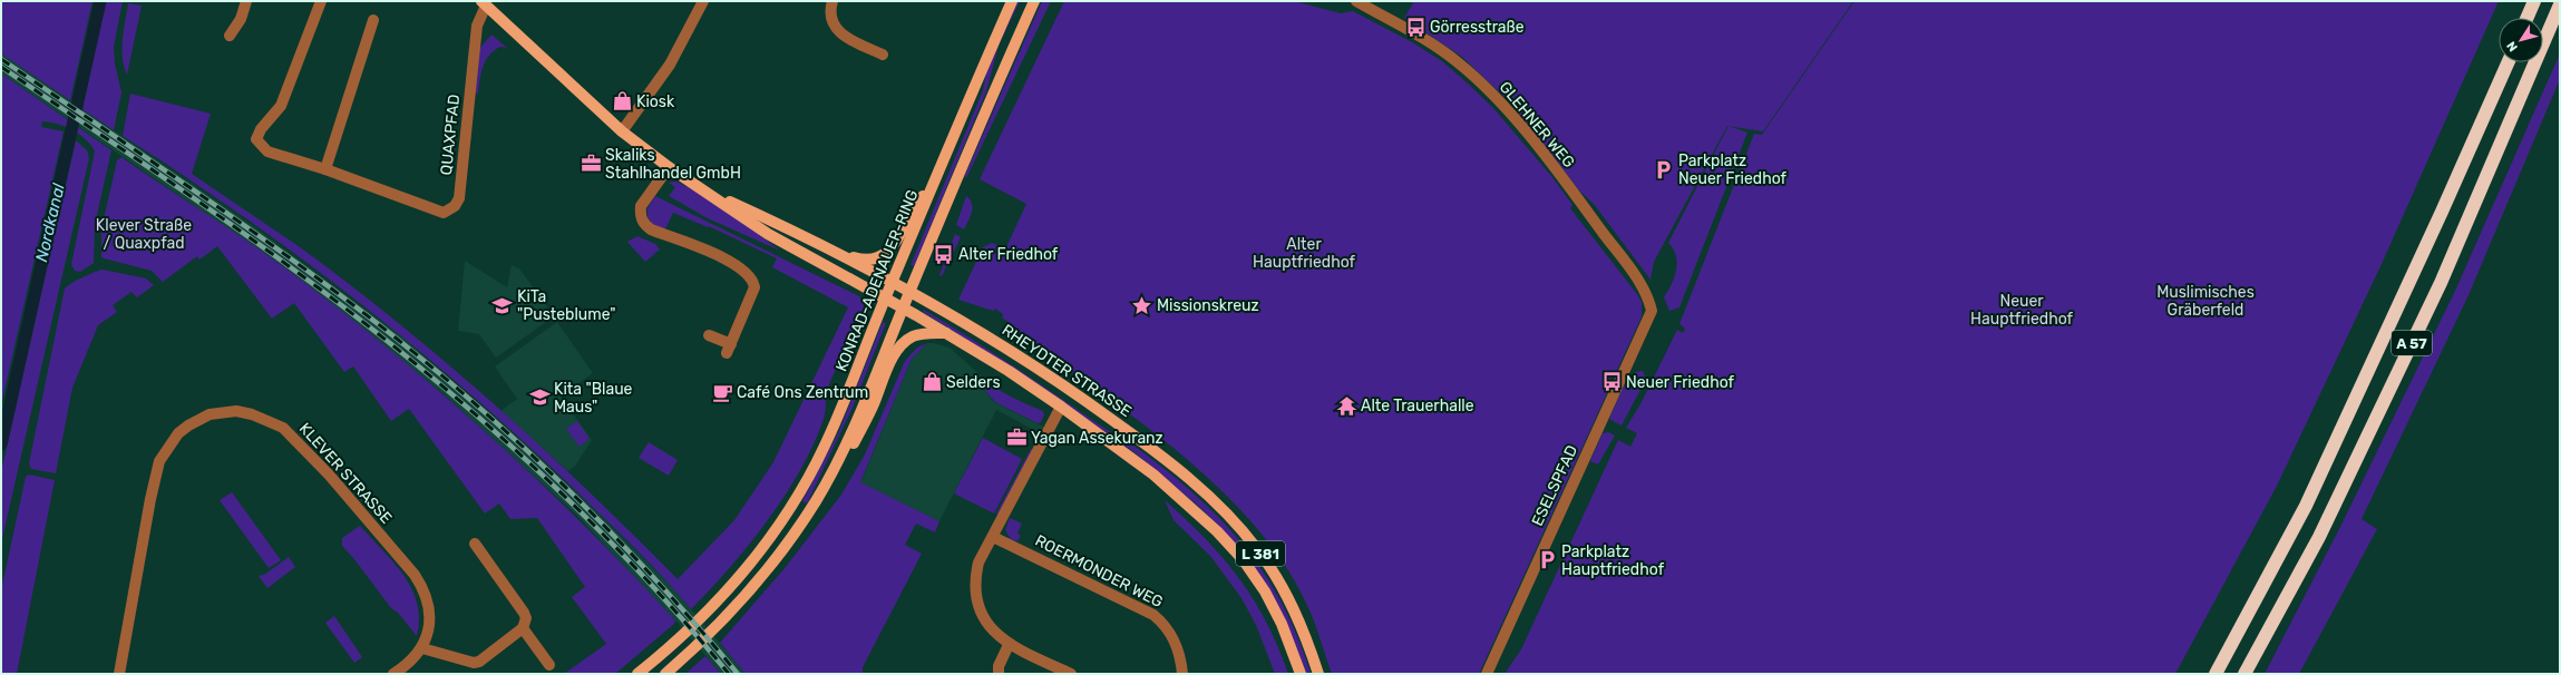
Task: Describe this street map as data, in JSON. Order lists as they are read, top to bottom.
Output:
{
  "streets": {
    "highway": ["A 57"],
    "main road": ["KONRAD-ADENAUER-RING", "RHEYDTER STRASSE", "L 381"],
    "street": [
      "GLEHNER WEG",
      "QUAXPFAD",
      "KLEVER STRASSE",
      "ESELSPFAD",
      "ROERMONDER WEG"
    ]
  },
  "crossings": [
    ["GLEHNER WEG", "ESELSPFAD"],
    ["QUAXPFAD", "RHEYDTER STRASSE"],
    ["KONRAD-ADENAUER-RING", "RHEYDTER STRASSE"]
  ],
  "water": ["Nordkanal"],
  "parks": [
    "Klever Straße / Quaxpfad",
    "Alter Hauptfriedhof",
    "Muslimisches Gräberfeld",
    "Neuer Hauptfriedhof"
  ],
  "places": {
    "bus stop": ["Görresstraße", "Alter Friedhof", "Neuer Friedhof"],
    "shop": ["Kiosk", "Selders"],
    "office": ["Skaliks Stahlhandel GmbH", "Yagan Assekuranz"],
    "parking": ["Parkplatz Neuer Friedhof", "Parkplatz Hauptfriedhof"],
    "school or university": ["KiTa \"Pusteblume\"", "Kita \"Blaue Maus\""],
    "place": ["Missionskreuz"],
    "cafe": ["Café Ons Zentrum"],
    "temple": ["Alte Trauerhalle"]
  },
  "north": "bottom left"
}
